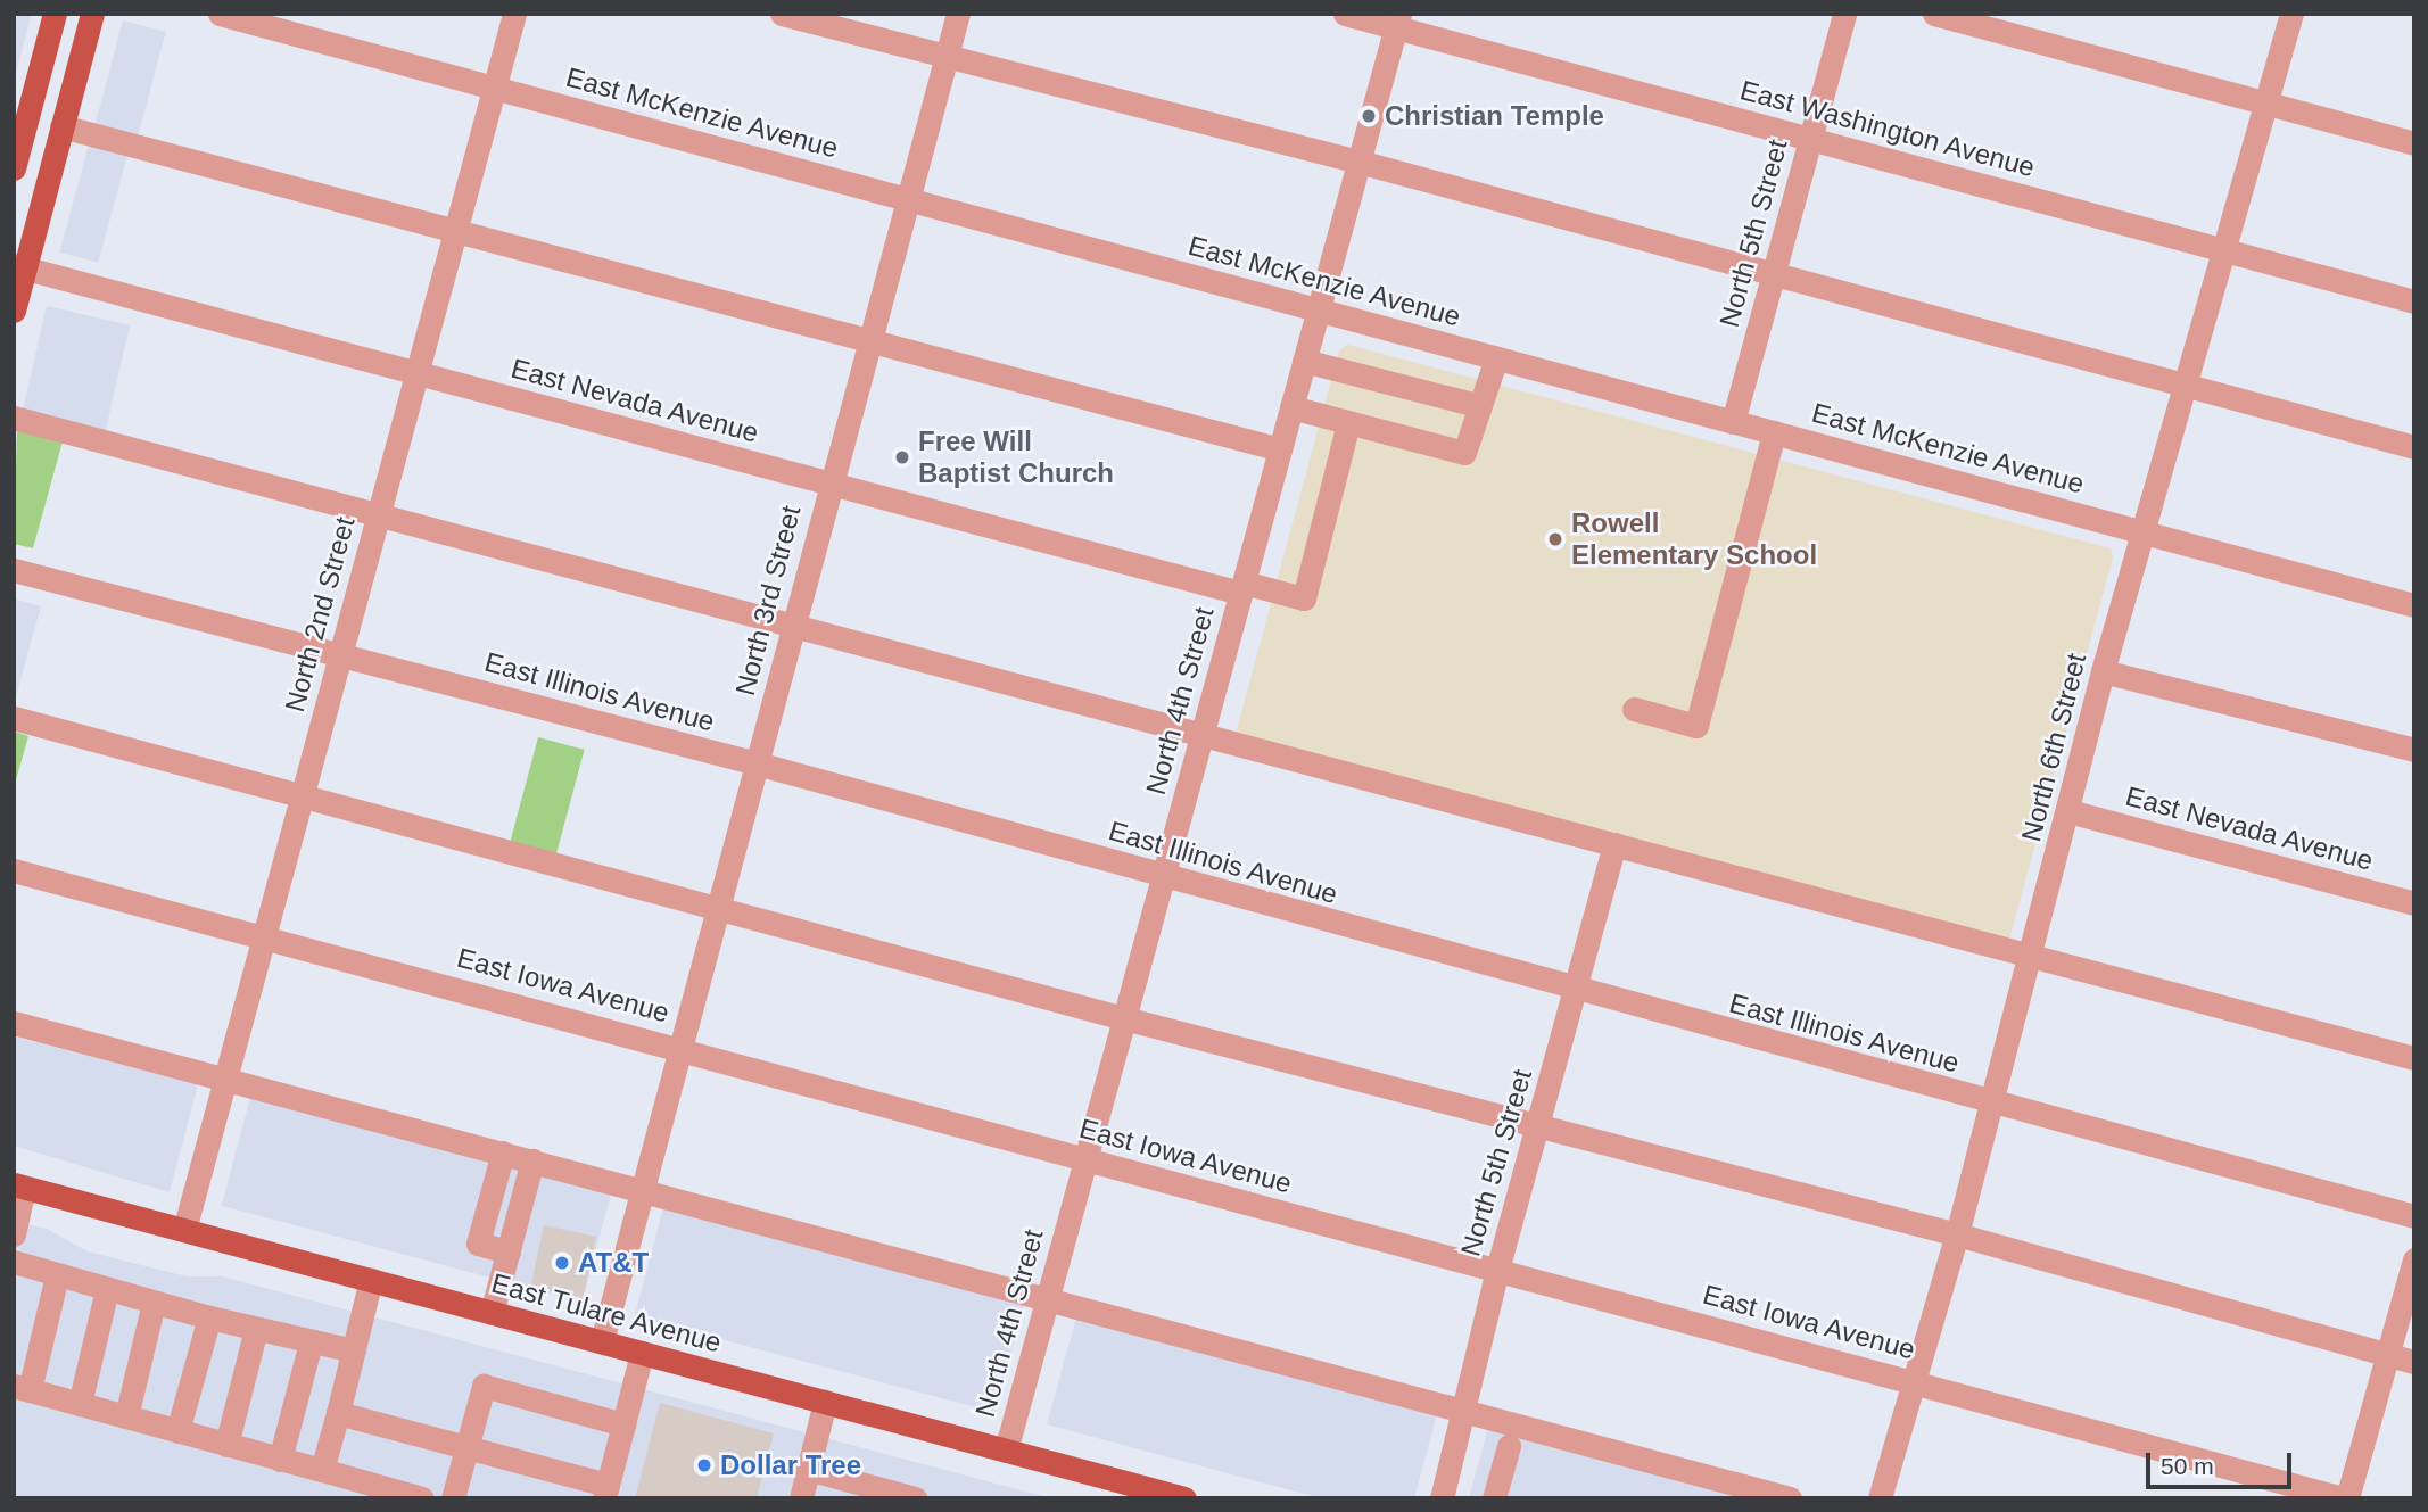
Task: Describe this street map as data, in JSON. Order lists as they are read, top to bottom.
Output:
{
  "streets": {
    "main road": ["East Tulare Avenue"],
    "street": [
      "East McKenzie Avenue",
      "East Washington Avenue",
      "North 5th Street",
      "East Nevada Avenue",
      "North 3rd Street",
      "North 2nd Street",
      "East Illinois Avenue",
      "North 4th Street",
      "North 6th Street",
      "East Iowa Avenue"
    ]
  },
  "crossings": [
    ["East McKenzie Avenue", "North 5th Street"],
    ["East McKenzie Avenue", "North 3rd Street"],
    ["East McKenzie Avenue", "North 2nd Street"],
    ["East McKenzie Avenue", "North 4th Street"],
    ["East McKenzie Avenue", "North 6th Street"],
    ["East Washington Avenue", "North 5th Street"],
    ["East Washington Avenue", "North 4th Street"],
    ["East Washington Avenue", "North 6th Street"],
    ["North 5th Street", "East Illinois Avenue"],
    ["North 5th Street", "East Iowa Avenue"],
    ["East Nevada Avenue", "North 3rd Street"],
    ["East Nevada Avenue", "North 2nd Street"],
    ["East Nevada Avenue", "North 4th Street"],
    ["East Nevada Avenue", "North 6th Street"],
    ["North 3rd Street", "East Illinois Avenue"],
    ["North 3rd Street", "East Iowa Avenue"],
    ["North 3rd Street", "East Tulare Avenue"],
    ["North 2nd Street", "East Illinois Avenue"],
    ["North 2nd Street", "East Iowa Avenue"],
    ["North 2nd Street", "East Tulare Avenue"],
    ["East Illinois Avenue", "North 4th Street"],
    ["East Illinois Avenue", "North 6th Street"],
    ["North 4th Street", "East Iowa Avenue"],
    ["North 4th Street", "East Tulare Avenue"],
    ["North 6th Street", "East Iowa Avenue"]
  ],
  "places": [
    "Christian Temple",
    "Free Will Baptist Church",
    "Rowell Elementary School",
    "AT&T",
    "Dollar Tree"
  ],
  "scale_bar": "50 m"
}
